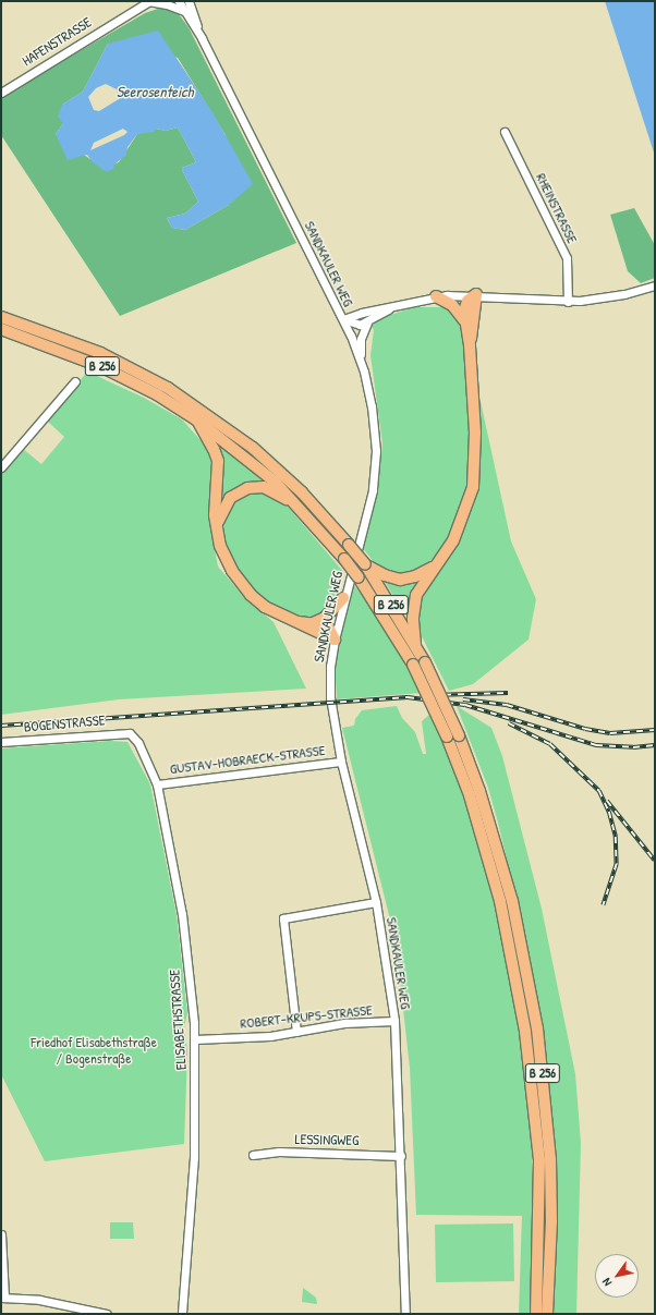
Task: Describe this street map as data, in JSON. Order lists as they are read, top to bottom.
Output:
{
  "streets": {
    "highway": ["B 256"],
    "street": [
      "HAFENSTRASSE",
      "RHEINSTRASSE",
      "SANDKAULER WEG",
      "BOGENSTRASSE",
      "GUSTAV-HOBRAECK-STRASSE",
      "ROBERT-KRUPS-STRASSE",
      "ELISABETHSTRASSE",
      "LESSINGWEG"
    ]
  },
  "crossings": [
    ["SANDKAULER WEG", "GUSTAV-HOBRAECK-STRASSE"],
    ["SANDKAULER WEG", "ROBERT-KRUPS-STRASSE"],
    ["SANDKAULER WEG", "LESSINGWEG"],
    ["BOGENSTRASSE", "ELISABETHSTRASSE"],
    ["GUSTAV-HOBRAECK-STRASSE", "ELISABETHSTRASSE"],
    ["ROBERT-KRUPS-STRASSE", "ELISABETHSTRASSE"]
  ],
  "water": ["Seerosenteich"],
  "parks": ["Friedhof Elisabethstraße / Bogenstraße"],
  "north": "bottom left"
}
